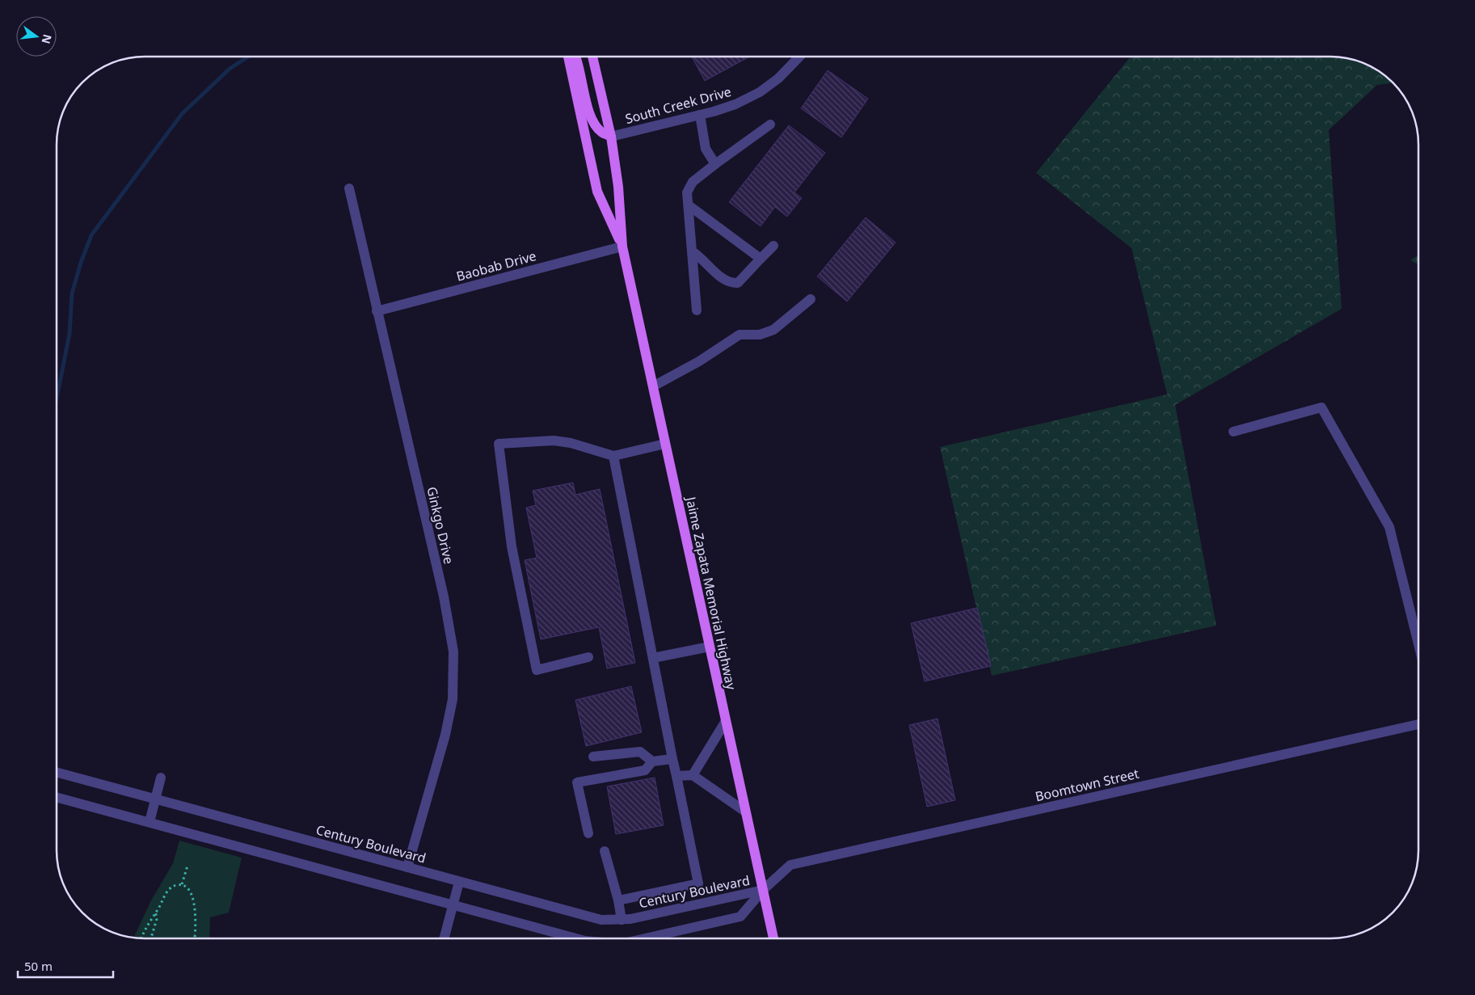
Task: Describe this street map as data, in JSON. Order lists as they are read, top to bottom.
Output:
{
  "streets": {
    "main road": ["Jaime Zapata Memorial Highway"],
    "street": [
      "South Creek Drive",
      "Baobab Drive",
      "Ginkgo Drive",
      "Boomtown Street",
      "Century Boulevard"
    ]
  },
  "crossings": [
    ["South Creek Drive", "Jaime Zapata Memorial Highway"],
    ["Baobab Drive", "Ginkgo Drive"],
    ["Baobab Drive", "Jaime Zapata Memorial Highway"],
    ["Ginkgo Drive", "Century Boulevard"],
    ["Jaime Zapata Memorial Highway", "Boomtown Street"],
    ["Jaime Zapata Memorial Highway", "Century Boulevard"],
    ["Boomtown Street", "Century Boulevard"]
  ],
  "scale_bar": "50 m",
  "north": "right"
}
